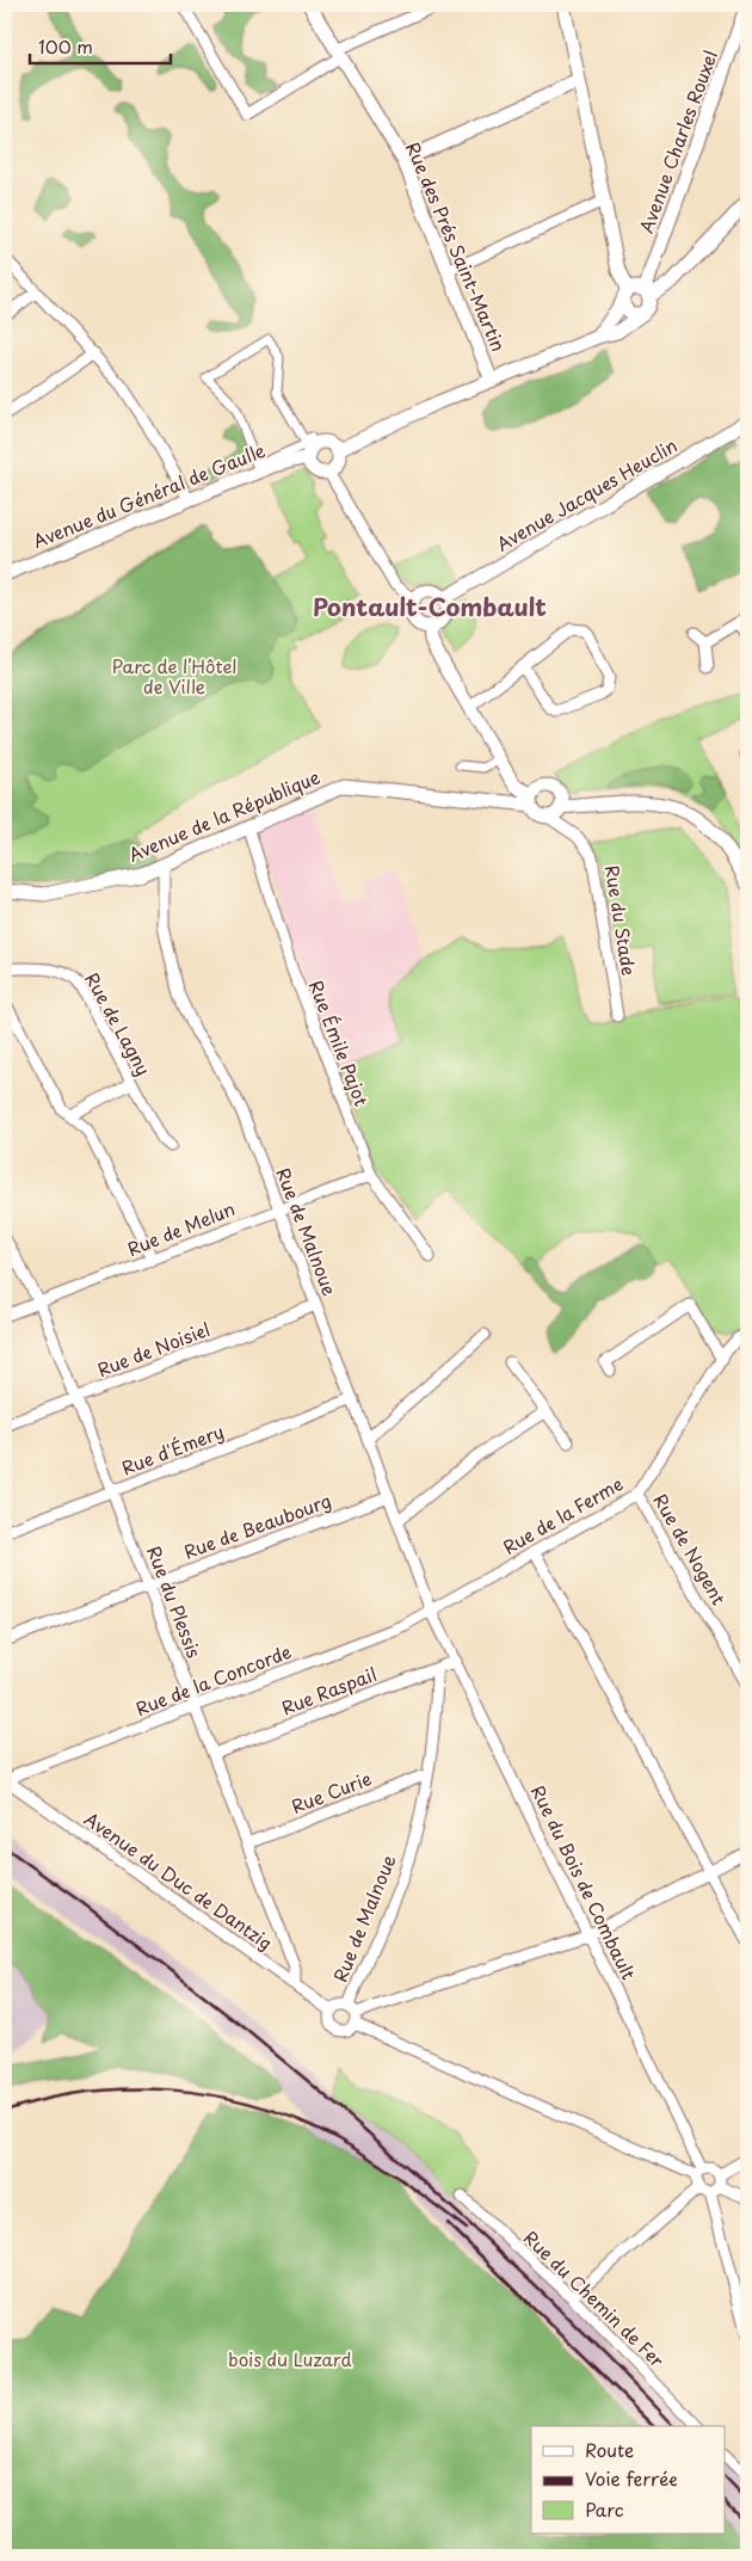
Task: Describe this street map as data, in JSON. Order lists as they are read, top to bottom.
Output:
{
  "streets": {
    "street": [
      "Avenue Charles Rouxel",
      "Rue des Prés Saint-Martin",
      "Avenue Jacques Heuclin",
      "Avenue du Général de Gaulle",
      "Avenue de la République",
      "Rue du Stade",
      "Rue de Lagny",
      "Rue Émile Pajot",
      "Rue de Melun",
      "Rue de Malnoue",
      "Rue de Noisiel",
      "Rue d'Émery",
      "Rue de la Ferme",
      "Rue de Beaubourg",
      "Rue de Nogent",
      "Rue du Plessis",
      "Rue de la Concorde",
      "Rue Raspail",
      "Rue Curie",
      "Avenue du Duc de Dantzig",
      "Rue du Bois de Combault",
      "Rue du Chemin de Fer"
    ]
  },
  "crossings": [
    ["Avenue de la République", "Rue du Stade"],
    ["Avenue de la République", "Rue Émile Pajot"],
    ["Avenue de la République", "Rue de Malnoue"],
    ["Rue Émile Pajot", "Rue de Melun"],
    ["Rue de Melun", "Rue de Malnoue"],
    ["Rue de Melun", "Rue du Plessis"],
    ["Rue de Malnoue", "Rue de Noisiel"],
    ["Rue de Malnoue", "Rue d'Émery"],
    ["Rue de Malnoue", "Rue de la Ferme"],
    ["Rue de Malnoue", "Rue de Beaubourg"],
    ["Rue de Malnoue", "Rue de la Concorde"],
    ["Rue de Malnoue", "Rue Raspail"],
    ["Rue de Malnoue", "Rue Curie"],
    ["Rue de Malnoue", "Rue du Bois de Combault"],
    ["Rue de Noisiel", "Rue du Plessis"],
    ["Rue d'Émery", "Rue du Plessis"],
    ["Rue de la Ferme", "Rue de Nogent"],
    ["Rue de la Ferme", "Rue de la Concorde"],
    ["Rue de la Ferme", "Rue du Bois de Combault"],
    ["Rue de Beaubourg", "Rue du Plessis"],
    ["Rue du Plessis", "Rue de la Concorde"],
    ["Rue du Plessis", "Rue Raspail"],
    ["Rue du Plessis", "Rue Curie"],
    ["Rue du Plessis", "Avenue du Duc de Dantzig"],
    ["Rue de la Concorde", "Avenue du Duc de Dantzig"],
    ["Rue de la Concorde", "Rue du Bois de Combault"],
    ["Rue Raspail", "Rue du Bois de Combault"]
  ],
  "districts": ["Pontault-Combault"],
  "parks": ["Parc de l’Hôtel de Ville", "bois du Luzard"],
  "legend": ["Route", "Voie ferrée", "Parc"],
  "scale_bar": "100 m"
}
